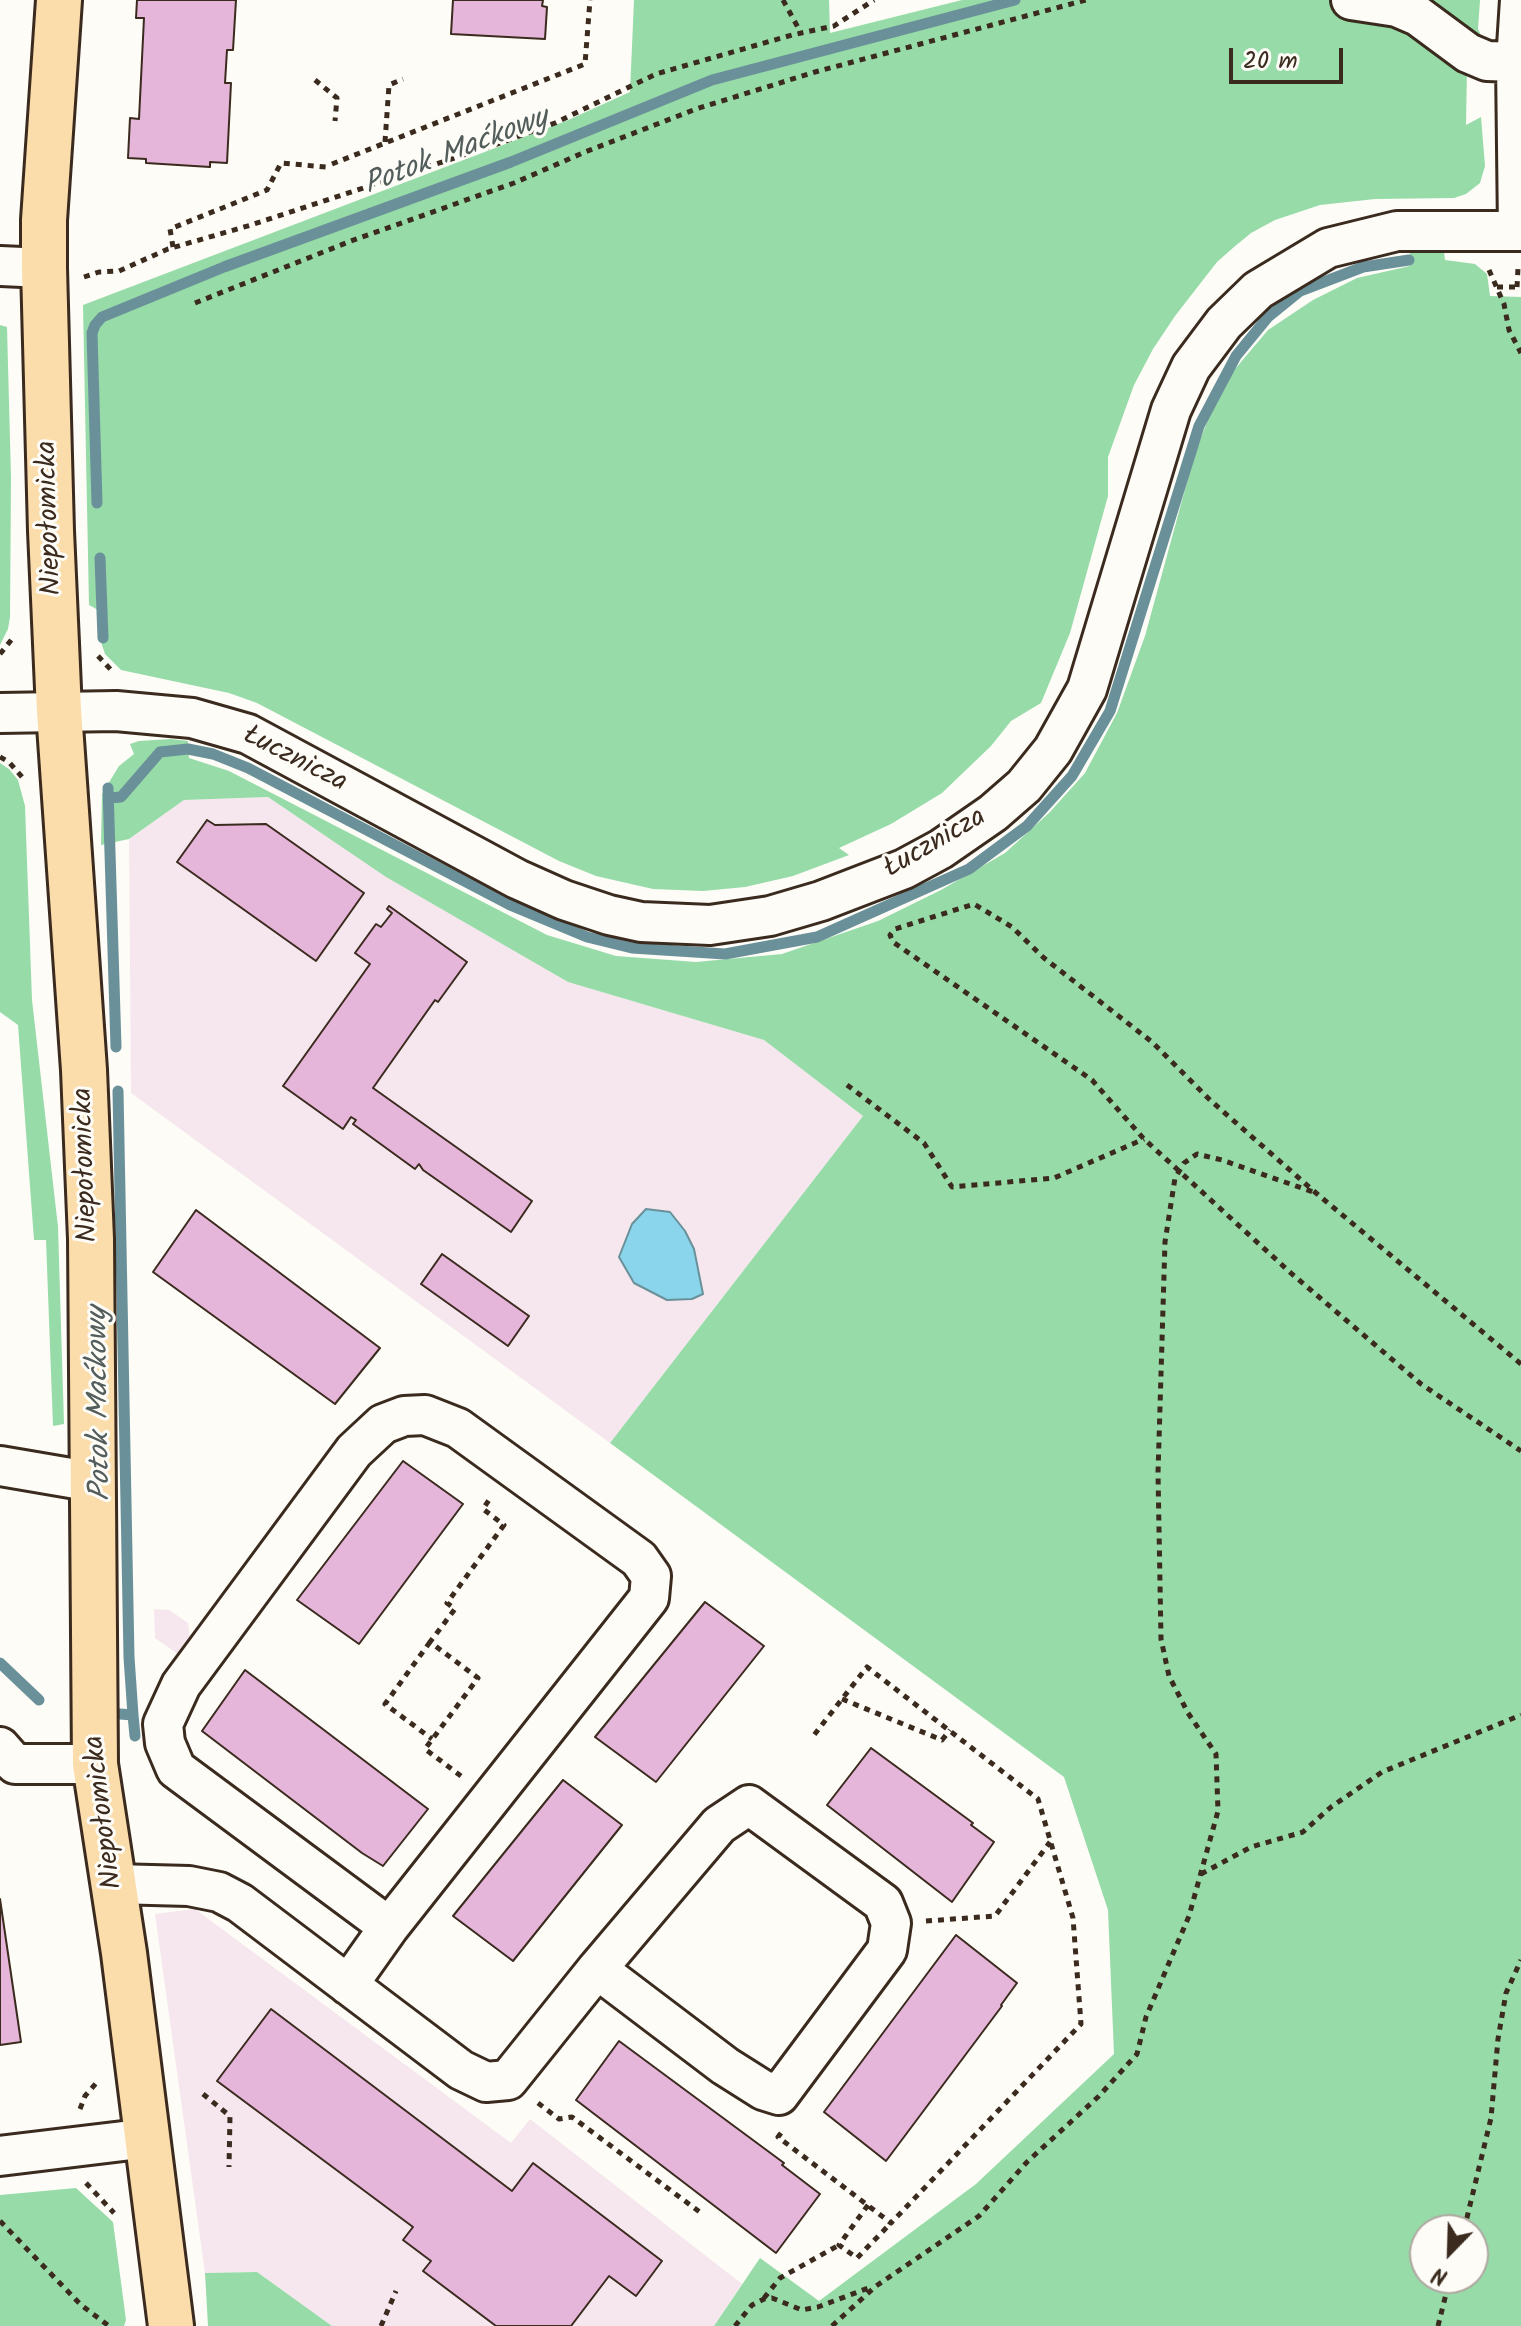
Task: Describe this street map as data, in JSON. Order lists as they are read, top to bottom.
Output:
{
  "streets": {
    "main road": ["Niepołomicka"],
    "street": ["Łucznicza"]
  },
  "crossings": [
    ["Niepołomicka", "Łucznicza"]
  ],
  "water": ["Potok Maćkowy"],
  "scale_bar": "20 m",
  "north": "bottom left"
}
